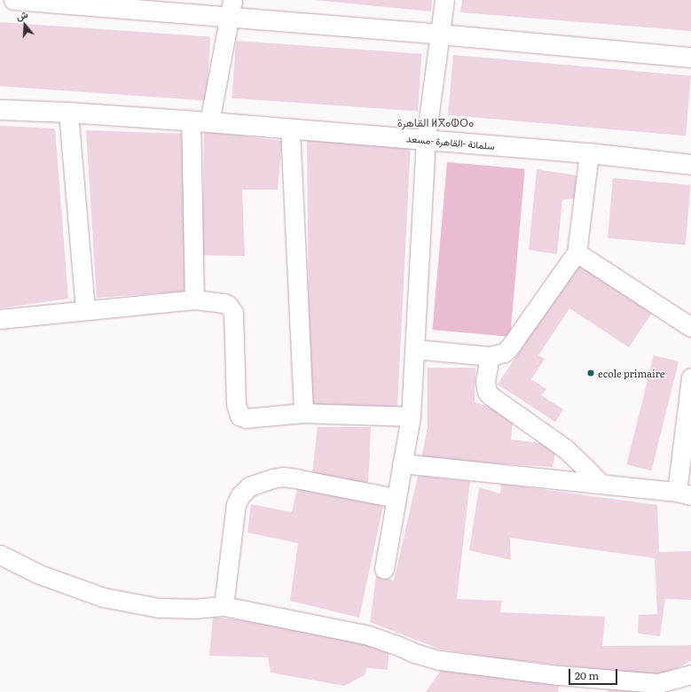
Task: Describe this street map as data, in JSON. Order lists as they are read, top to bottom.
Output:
{
  "streets": {
    "street": ["سلمانة -القاهرة -مسعد"]
  },
  "districts": ["القاهرة ⵍⴳⴰⵀⵔⴰ"],
  "places": ["ecole primaire"],
  "scale_bar": "20 m",
  "north": "top"
}
